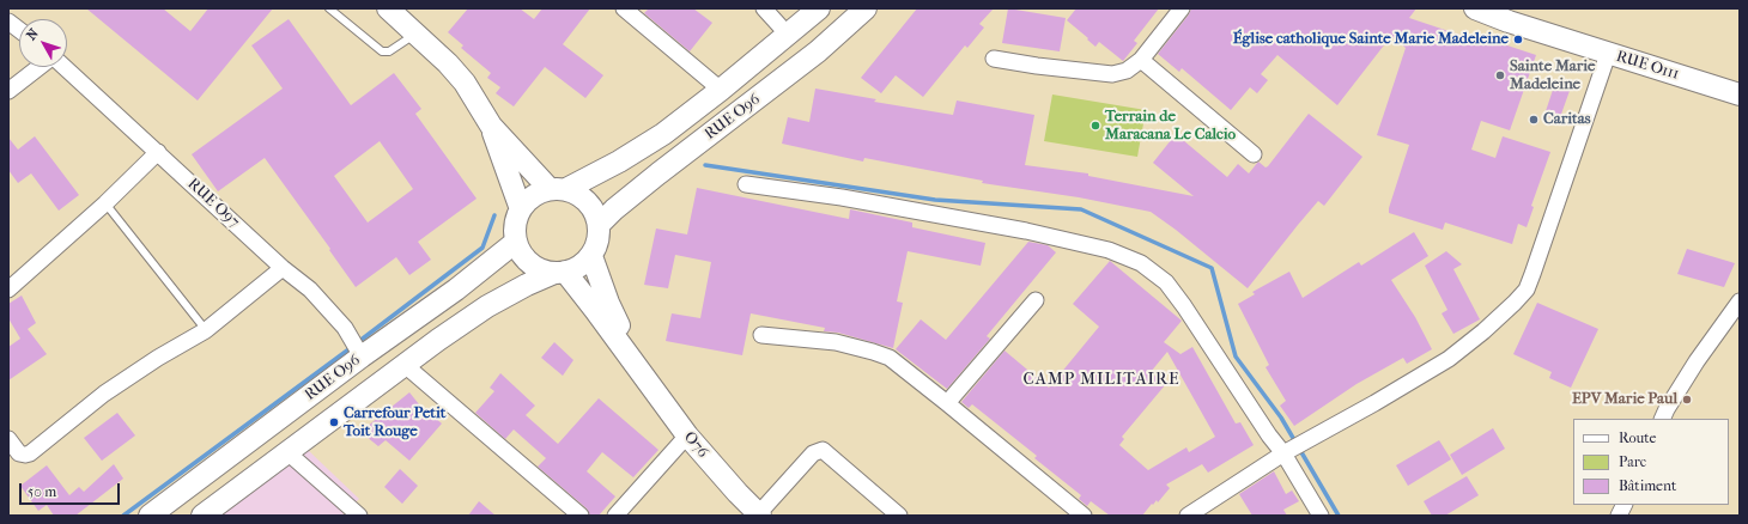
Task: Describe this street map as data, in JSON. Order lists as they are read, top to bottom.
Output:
{
  "streets": {
    "main road": ["RUE O111", "RUE O96", "O76"],
    "street": ["RUE O97"]
  },
  "crossings": [
    ["RUE O96", "RUE O97"]
  ],
  "districts": ["CAMP MILITAIRE"],
  "places": [
    "Église catholique Sainte Marie Madeleine",
    "Sainte Marie Madeleine",
    "Caritas",
    "Terrain de Maracana Le Calcio",
    "EPV Marie Paul",
    "Carrefour Petit Toit Rouge"
  ],
  "legend": ["Route", "Parc", "Bâtiment"],
  "scale_bar": "50 m",
  "north": "top left"
}
